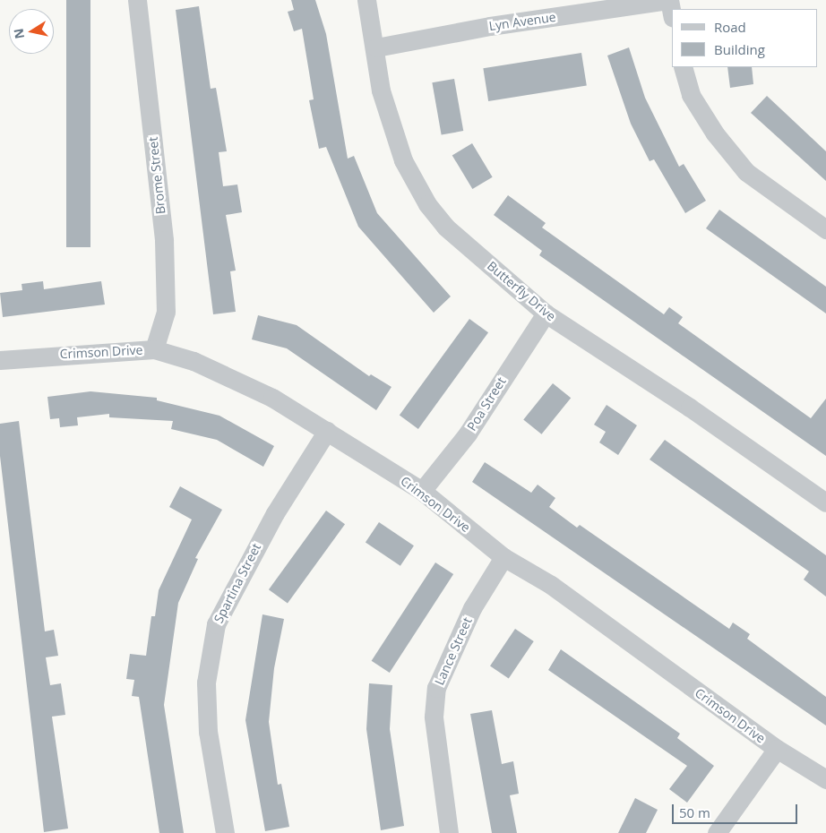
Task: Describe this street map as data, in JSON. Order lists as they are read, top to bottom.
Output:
{
  "streets": {
    "street": [
      "Lyn Avenue",
      "Brome Street",
      "Butterfly Drive",
      "Crimson Drive",
      "Poa Street",
      "Spartina Street",
      "Lance Street"
    ]
  },
  "crossings": [
    ["Lyn Avenue", "Butterfly Drive"],
    ["Brome Street", "Crimson Drive"],
    ["Butterfly Drive", "Poa Street"],
    ["Crimson Drive", "Poa Street"],
    ["Crimson Drive", "Spartina Street"],
    ["Crimson Drive", "Lance Street"]
  ],
  "legend": ["Road", "Building"],
  "scale_bar": "50 m",
  "north": "left"
}
